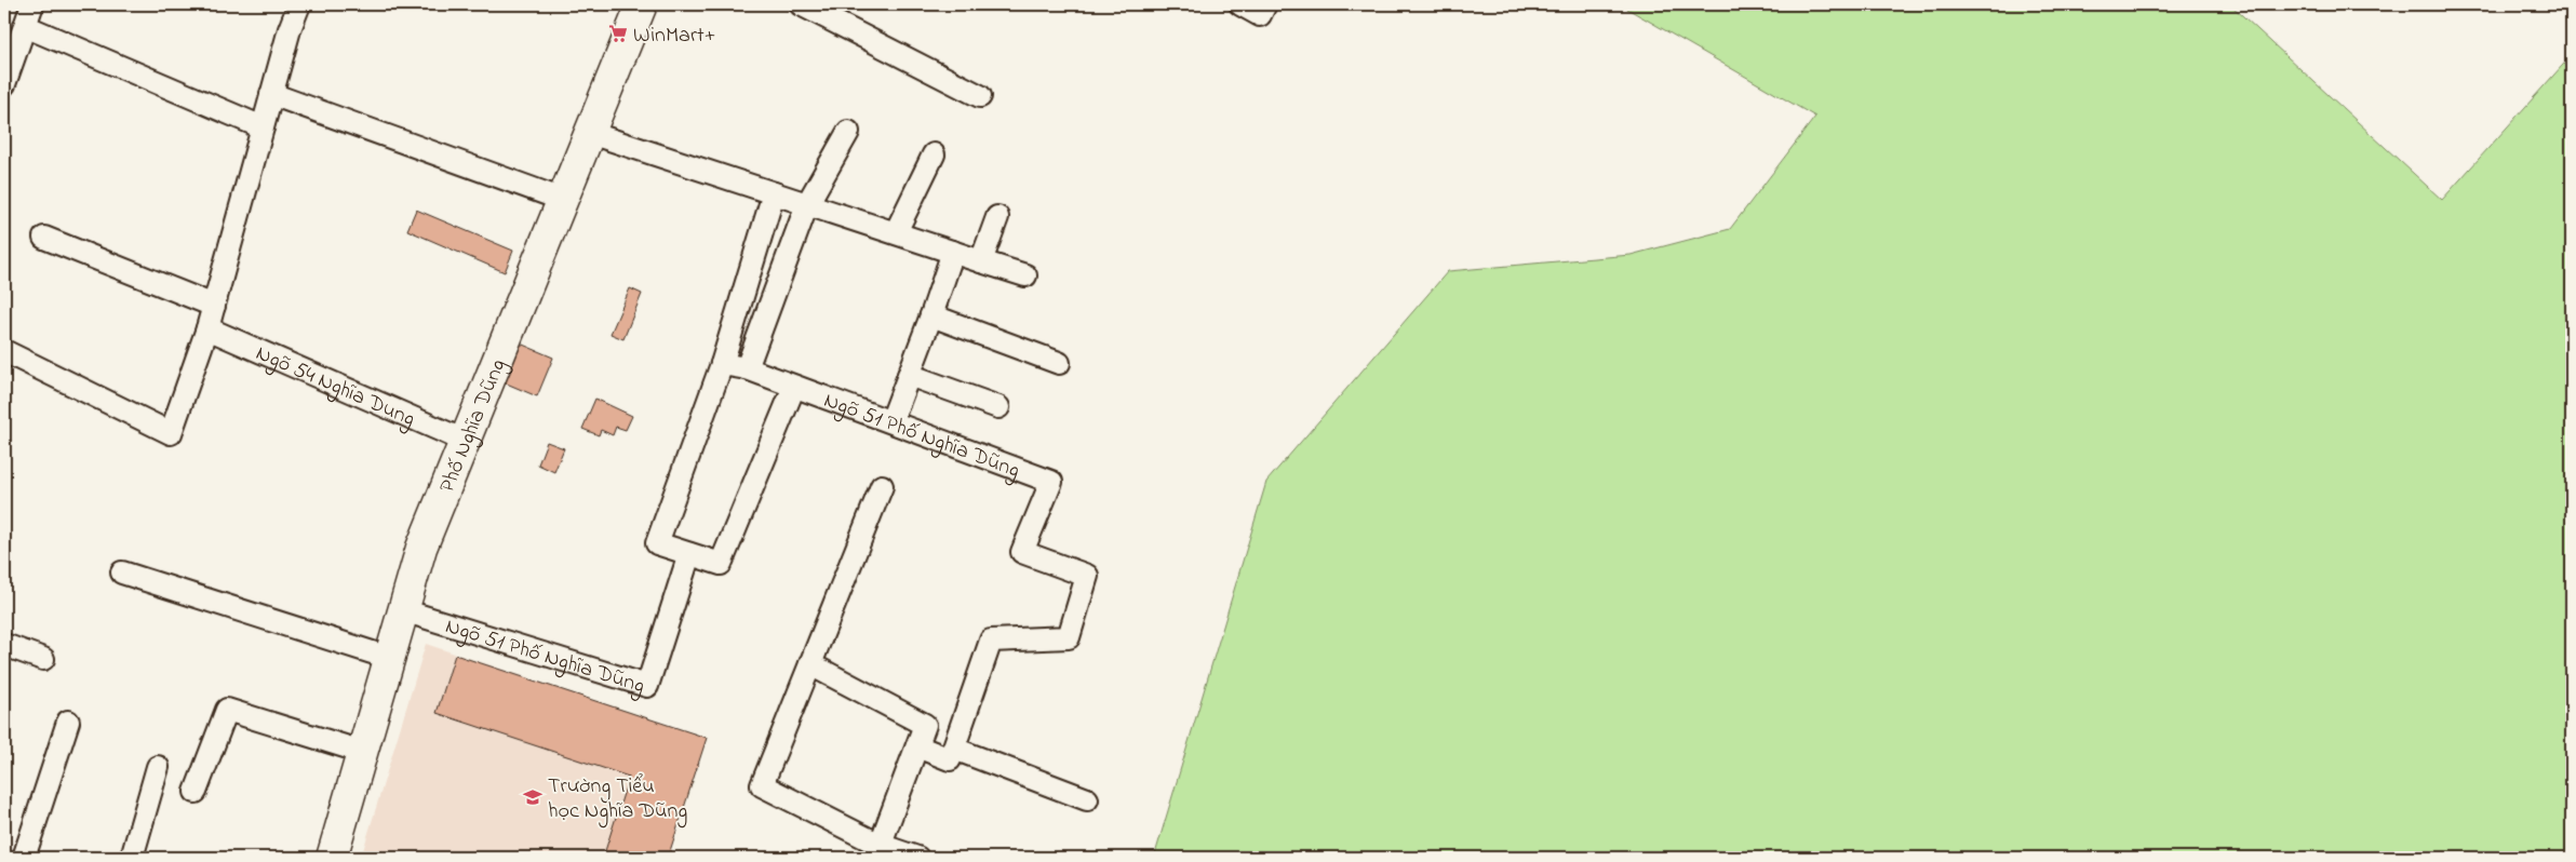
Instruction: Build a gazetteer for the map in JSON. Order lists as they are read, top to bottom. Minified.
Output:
{"streets":{"street":["Phố Nghĩa Dũng"],"lane":["Ngõ 54 Nghĩa Dung","Ngõ 51 Phố Nghĩa Dũng"]},"crossings":[["Ngõ 54 Nghĩa Dung","Phố Nghĩa Dũng"],["Phố Nghĩa Dũng","Ngõ 51 Phố Nghĩa Dũng"]],"places":{"supermarket":["WinMart+"],"school or university":["Trường Tiểu học Nghĩa Dũng"]}}
